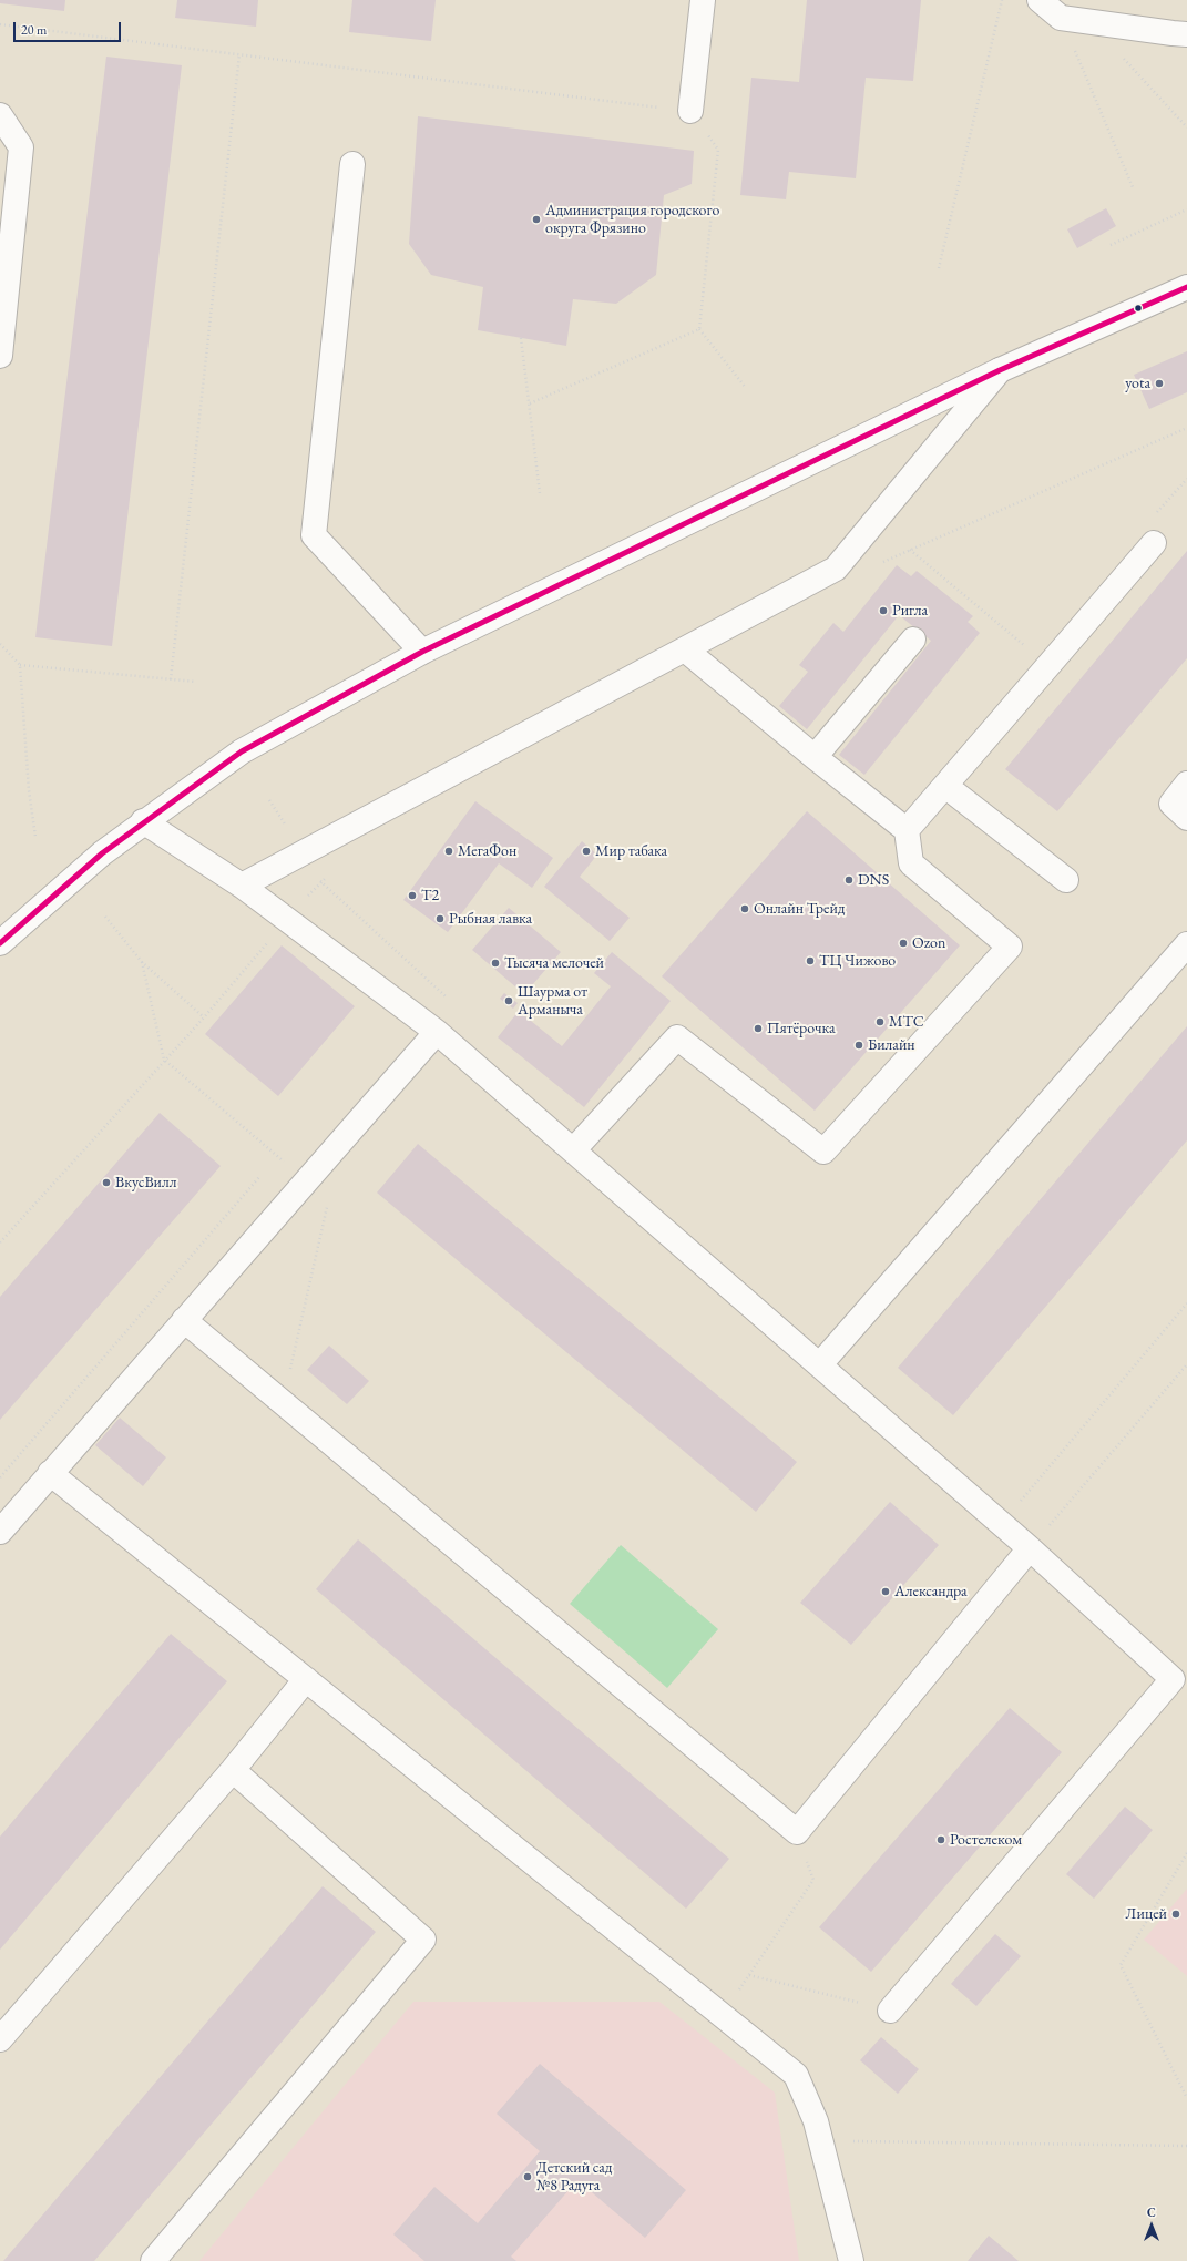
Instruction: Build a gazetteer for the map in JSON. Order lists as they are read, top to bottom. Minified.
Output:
{"places":["Администрация городского округа Фрязино","yota","Ригла","МегаФон","Мир табака","DNS","T2","Онлайн Трейд","Рыбная лавка","Ozon","ТЦ Чижово","Тысяча мелочей","Шаурма от Арманыча","МТС","Пятёрочка","Билайн","ВкусВилл","Александра","Ростелеком","Лицей","Детский сад №8 Радуга"],"scale_bar":"20 m","north":"top"}
